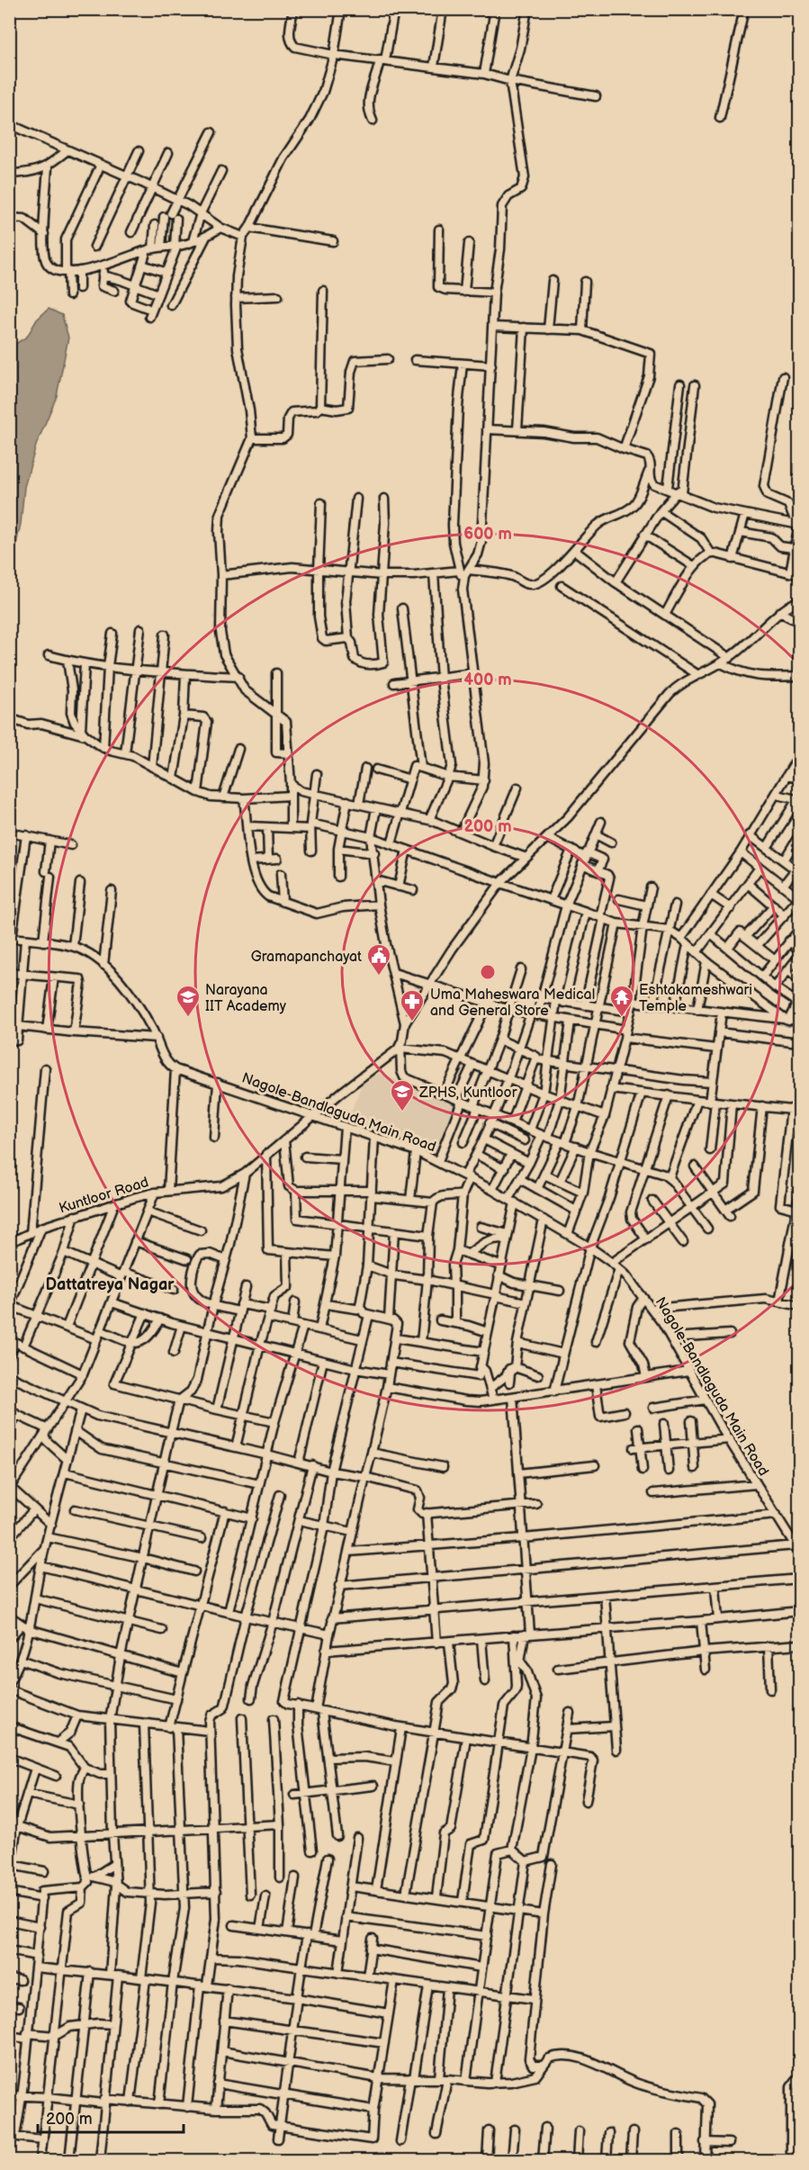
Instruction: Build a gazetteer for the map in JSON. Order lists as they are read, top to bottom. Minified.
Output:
{"streets":{"street":["Nagole-Bandlaguda Main Road","Kuntloor Road"]},"crossings":[["Nagole-Bandlaguda Main Road","Kuntloor Road"]],"districts":["Dattatreya Nagar"],"places":{"public building":["Gramapanchayat"],"school or university":["Narayana IIT Academy","ZPHS, Kuntloor"],"temple":["Eshtakameshwari Temple"],"pharmacy":["Uma Maheswara Medical and General Store"]},"scale_bar":"200 m","rings":["600 m","400 m","200 m"]}
